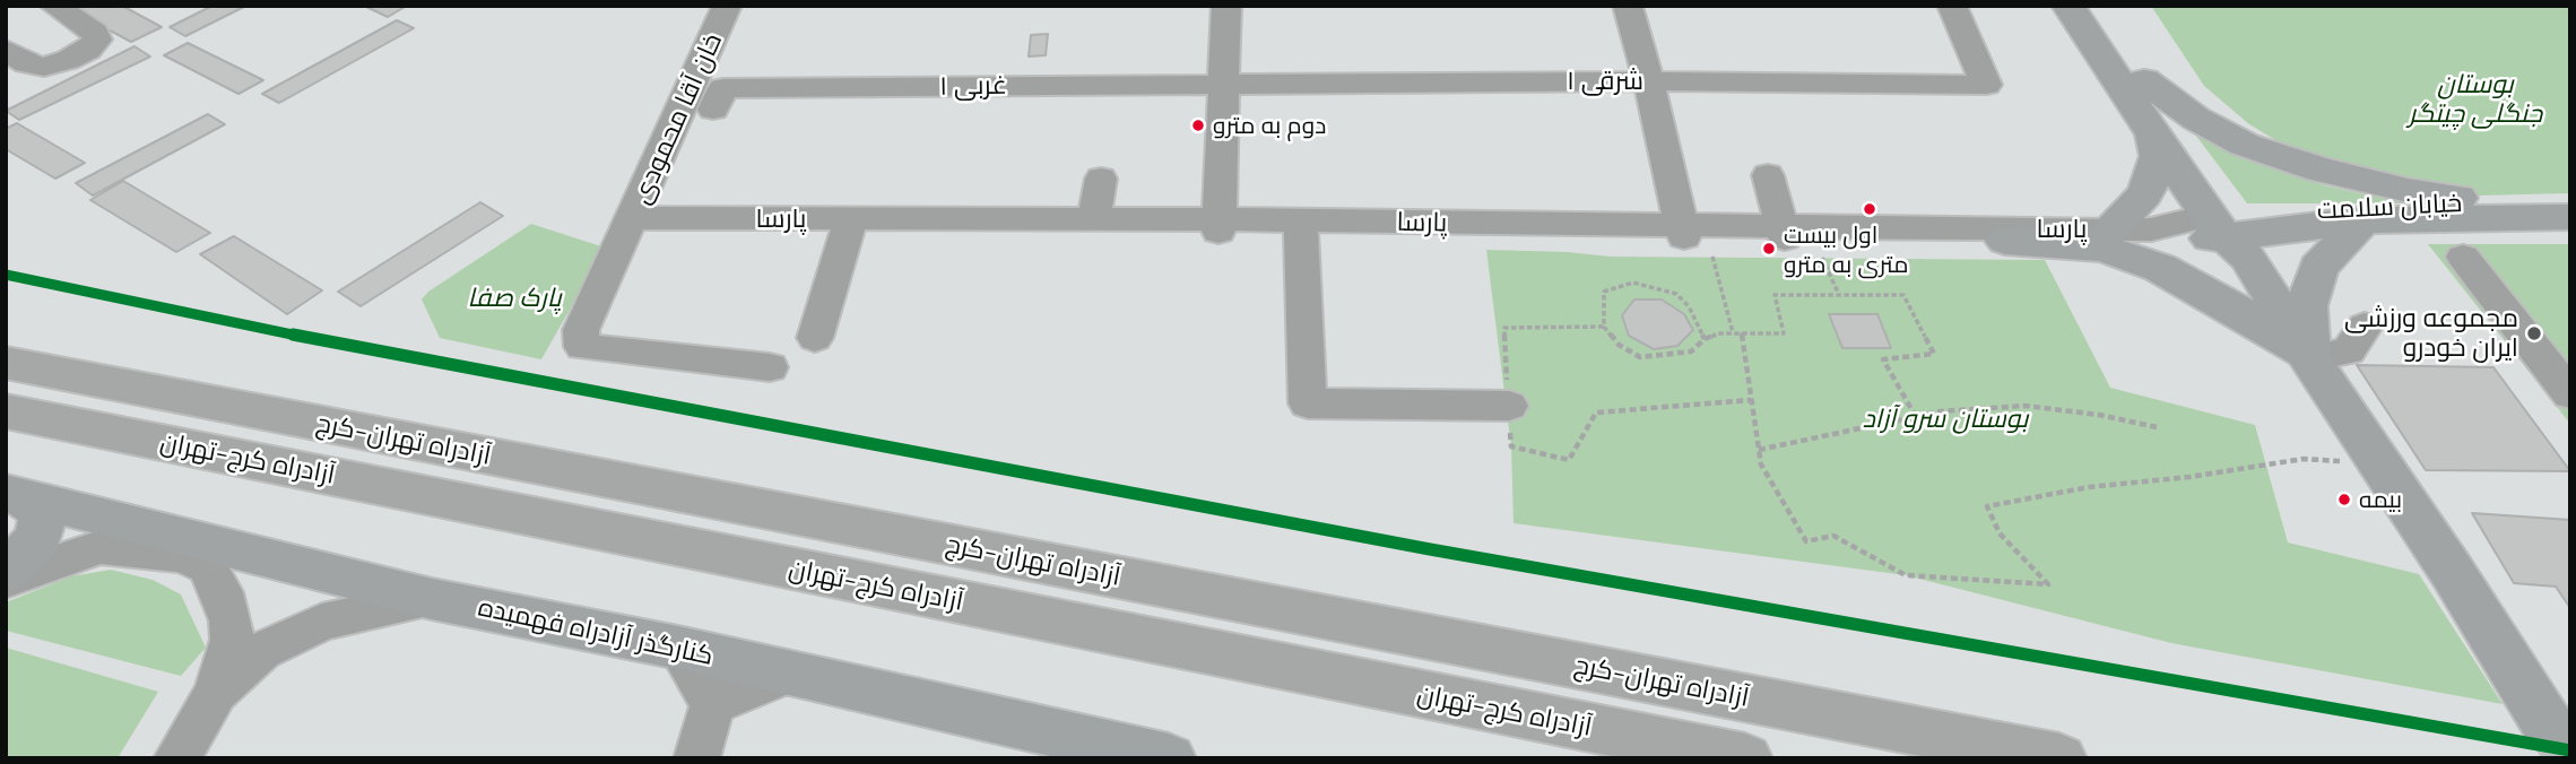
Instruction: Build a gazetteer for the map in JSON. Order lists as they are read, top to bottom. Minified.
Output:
{"streets":{"highway":["آزادراه تهران-کرج","آزادراه کرج-تهران"],"main road":["خیابان سلامت","کنارگذر آزادراه فهمیده"],"street":["۱ شرقی","۱ غربی","خان آقا محمودی","پارسا"]},"crossings":[["۱ شرقی","۱ غربی"],["خان آقا محمودی","پارسا"],["خیابان سلامت","پارسا"]],"parks":["بوستان جنگلی چیتگر","پارک صفا","بوستان سرو آزاد"],"places":["دوم به مترو","اول بیست متری به مترو","مجموعه ورزشی ایران خودرو","بیمه"]}
